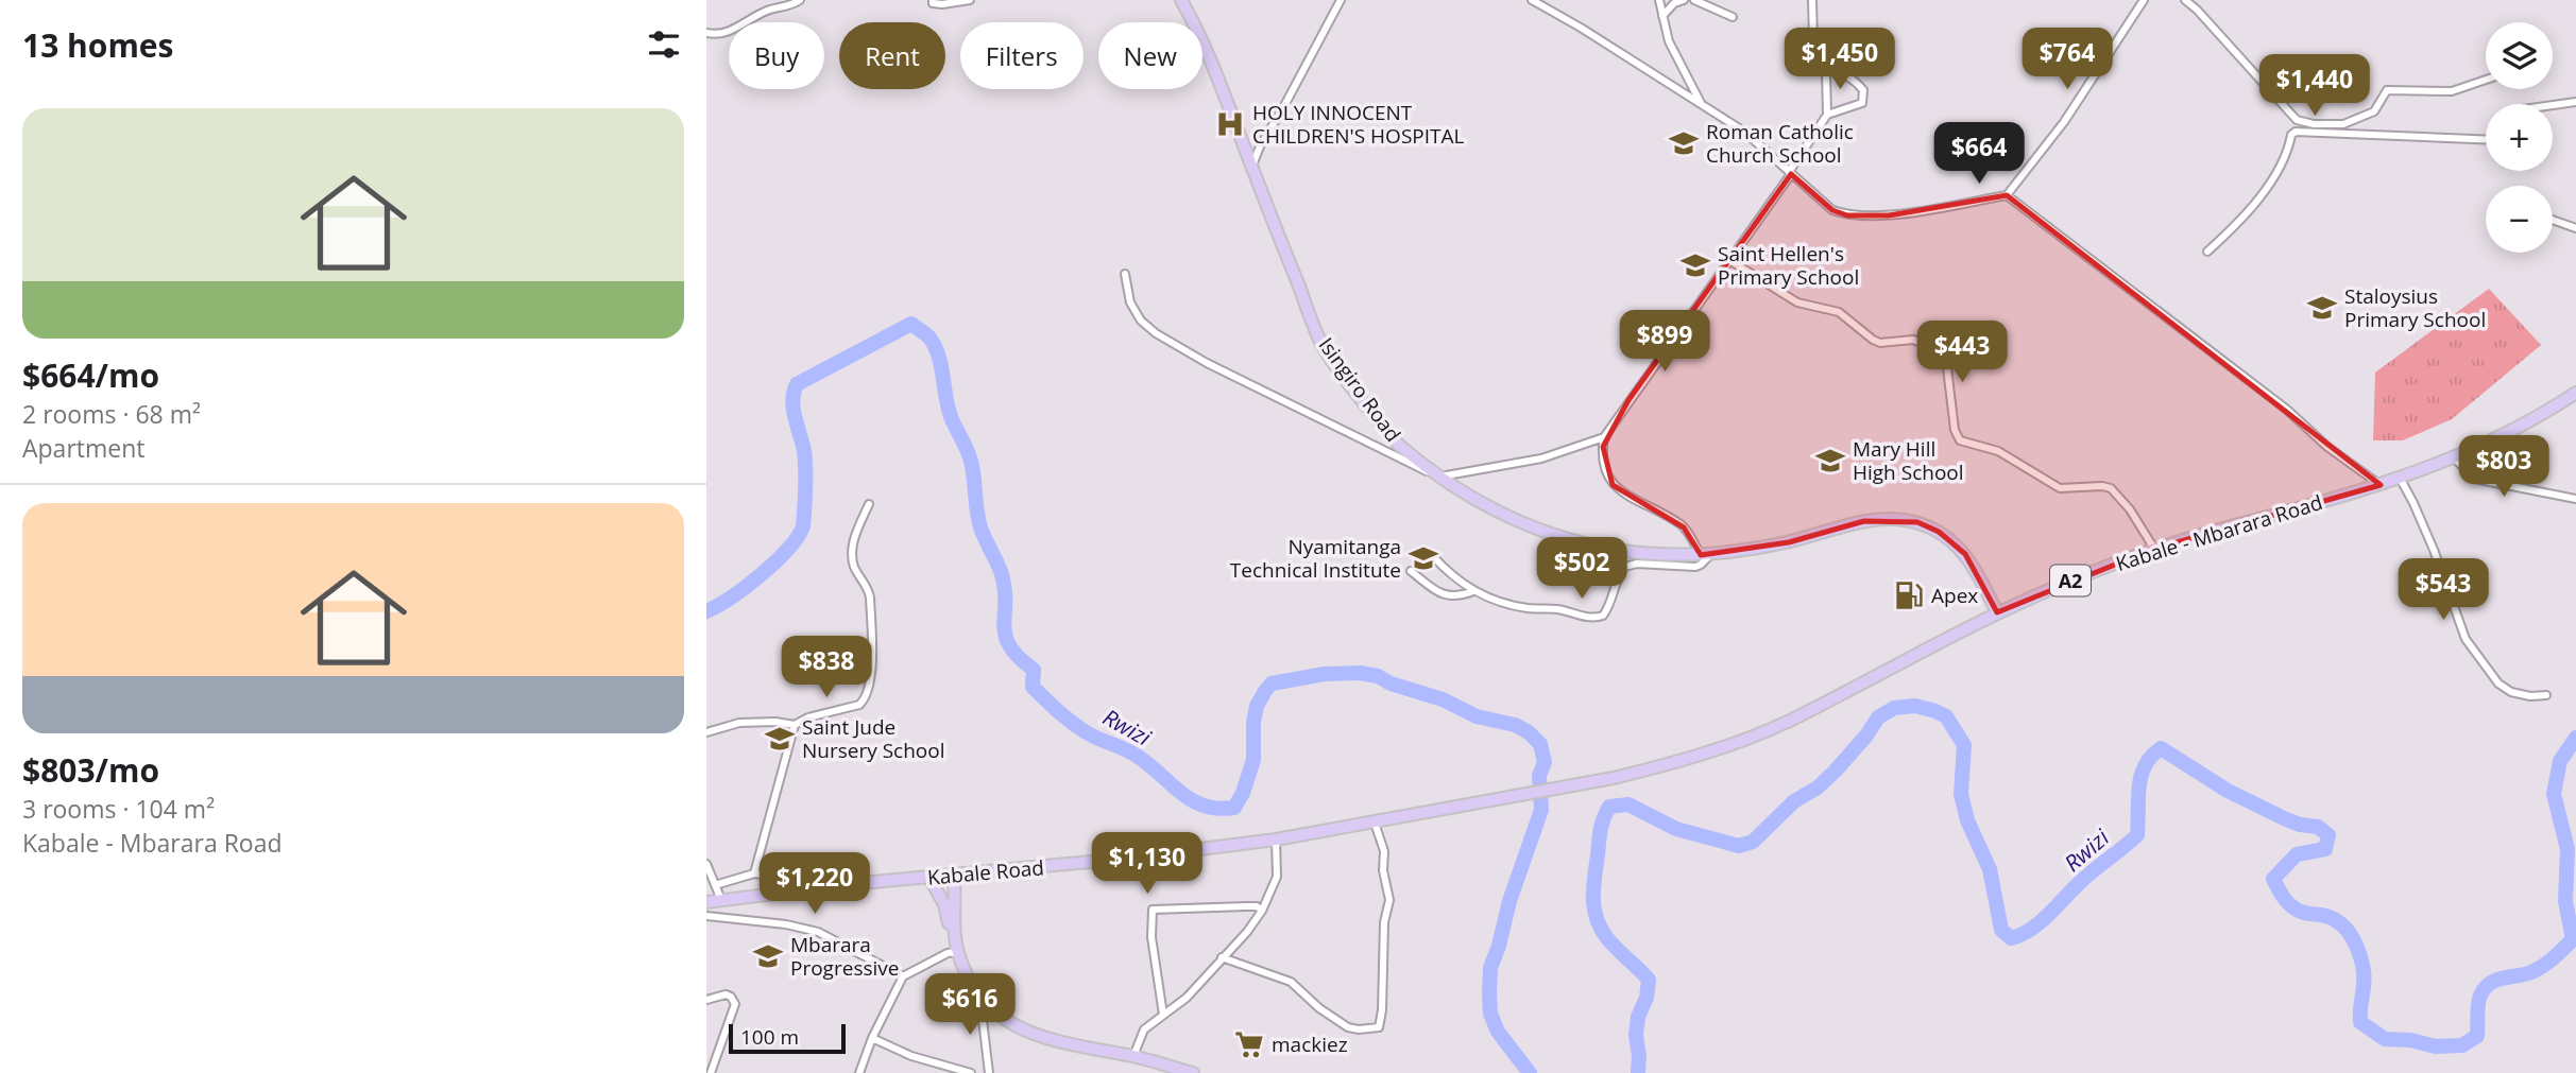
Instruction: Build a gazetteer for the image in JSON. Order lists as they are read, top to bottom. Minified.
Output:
{"streets":{"main road":["Isingiro Road","Kabale - Mbarara Road","A2","Kabale Road"]},"crossings":[["Isingiro Road","Kabale - Mbarara Road"],["Kabale - Mbarara Road","Kabale Road"]],"water":["Rwizi"],"places":{"hospital":["HOLY INNOCENT CHILDREN'S HOSPITAL"],"school or university":["Roman Catholic Church School","Saint Hellen's Primary School","Staloysius Primary School","Mary Hill High School","Nyamitanga Technical Institute","Saint Jude Nursery School","Mbarara Progressive"],"fuel station":["Apex"],"supermarket":["mackiez"]},"scale_bar":"100 m","page":{"heading":"13 homes","map_buttons":["+","−"],"chip":["Buy","Rent","Filters","New"],"price":["$1,450","$764","$1,440","$664","$899","$443","$803","$502","$543","$838","$1,130","$1,220","$616"],"list":[{"name":"$664/mo","note":"2 rooms · 68 m² · Apartment"},{"name":"$803/mo","note":"3 rooms · 104 m² · Kabale - Mbarara Road"}],"scale":"100 m"}}
